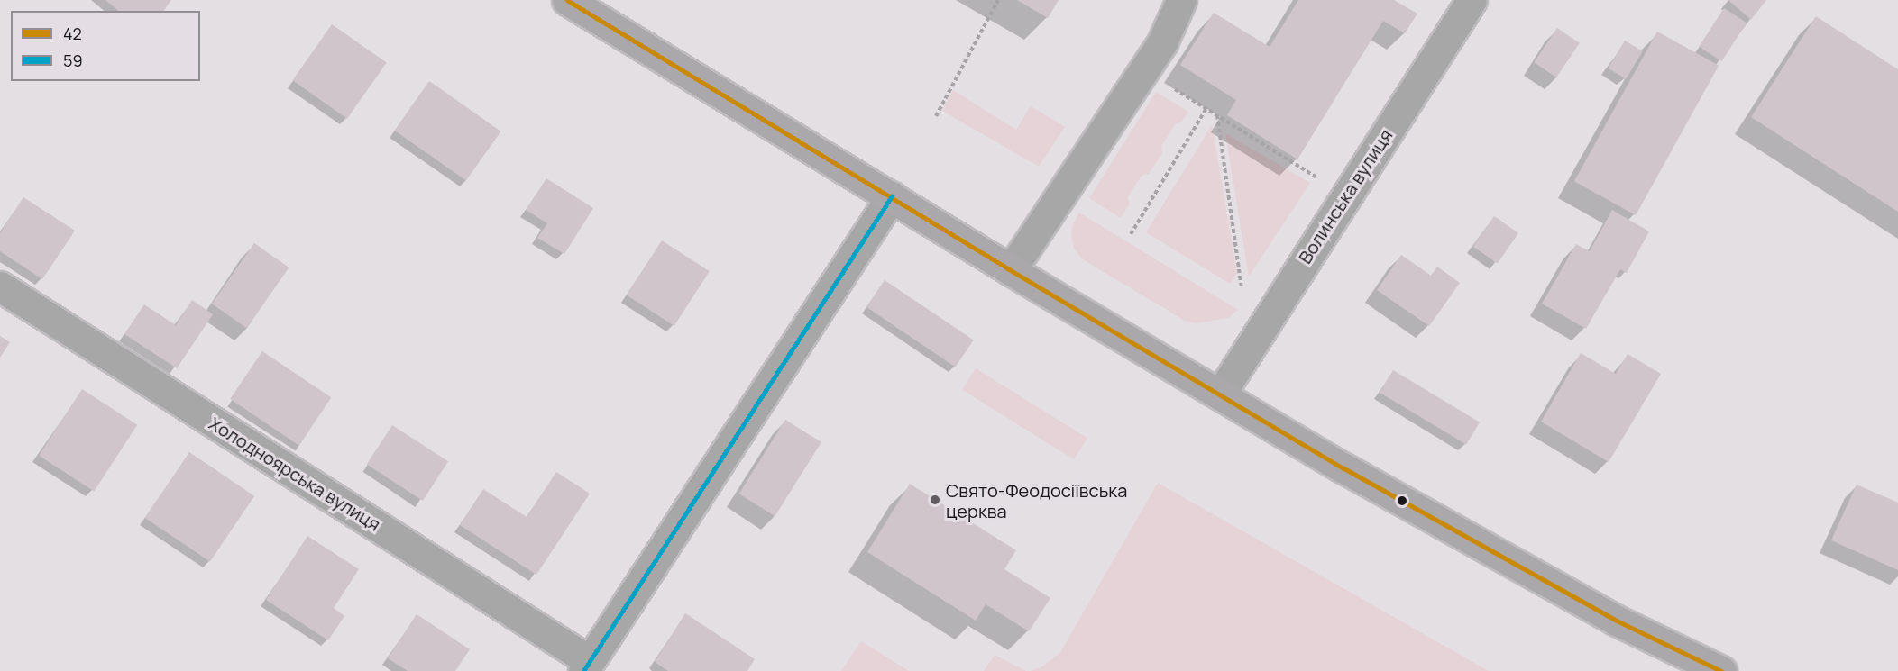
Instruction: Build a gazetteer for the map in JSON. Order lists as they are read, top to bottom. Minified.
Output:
{"streets":{"street":["Волинська вулиця","Холодноярська вулиця"]},"places":["Свято-Феодосіївська церква"],"lines":["transit line 42","transit line 59"],"legend":["42","59"]}
